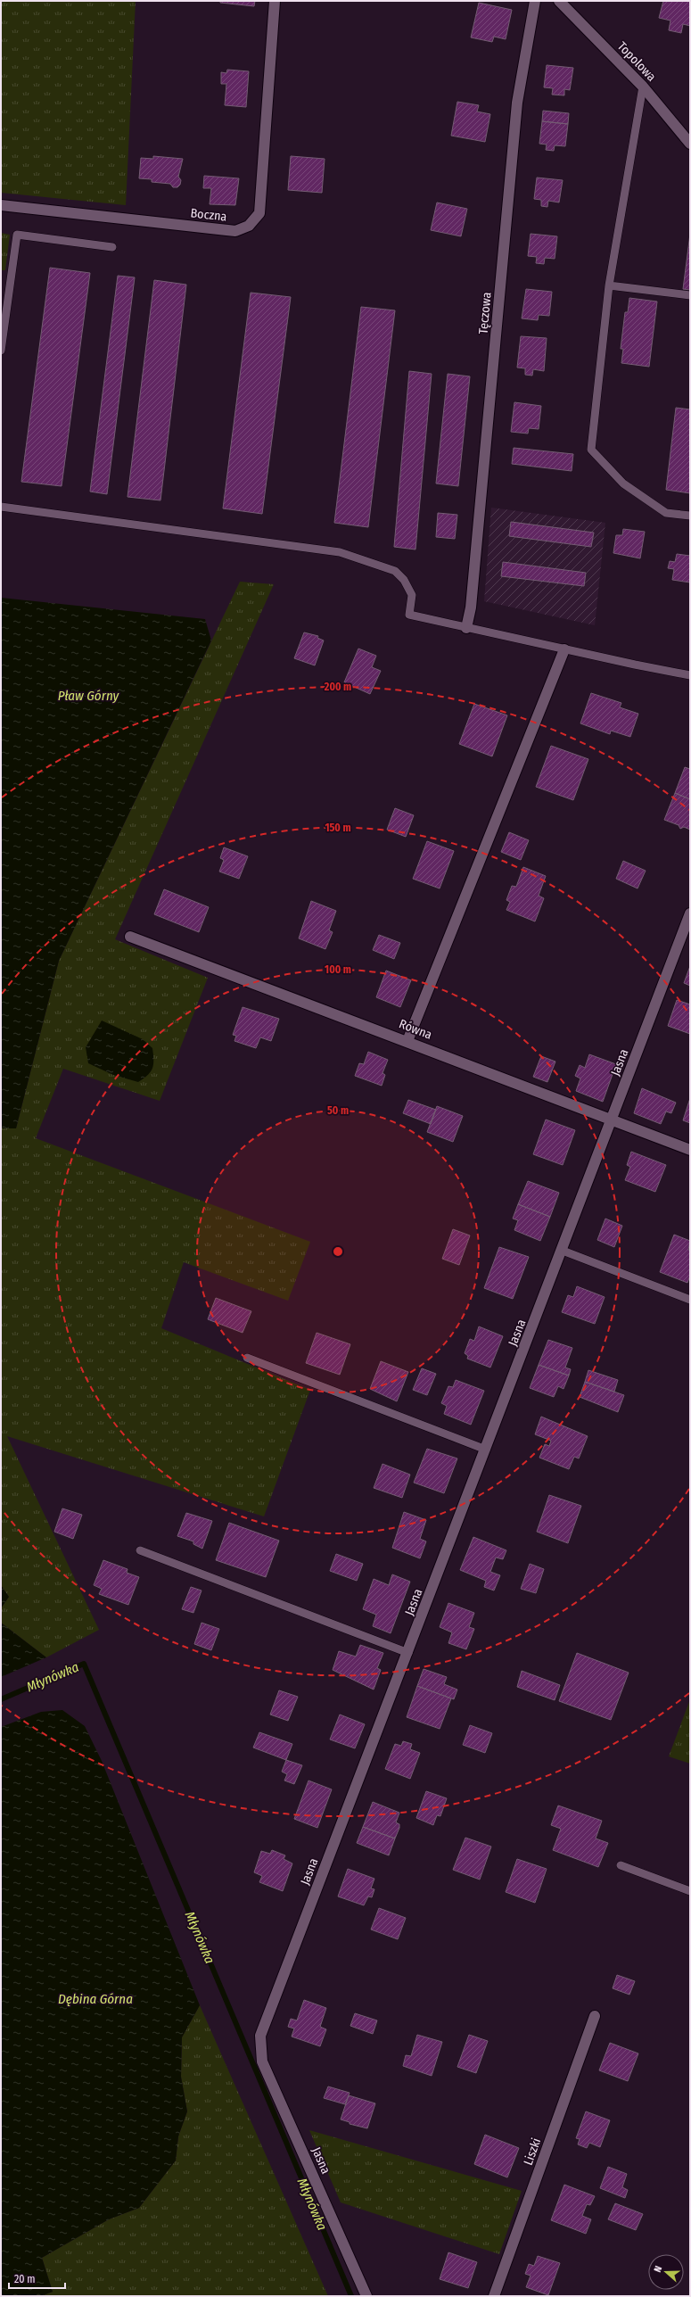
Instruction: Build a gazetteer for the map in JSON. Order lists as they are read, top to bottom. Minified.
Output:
{"streets":{"street":["Topolowa","Boczna","Tęczowa","Równa","Jasna","Liszki"]},"crossings":[["Równa","Jasna"]],"water":["Pław Górny","Młynówka","Dębina Górna"],"scale_bar":"20 m","north":"left","rings":["200 m","150 m","100 m","50 m"]}
